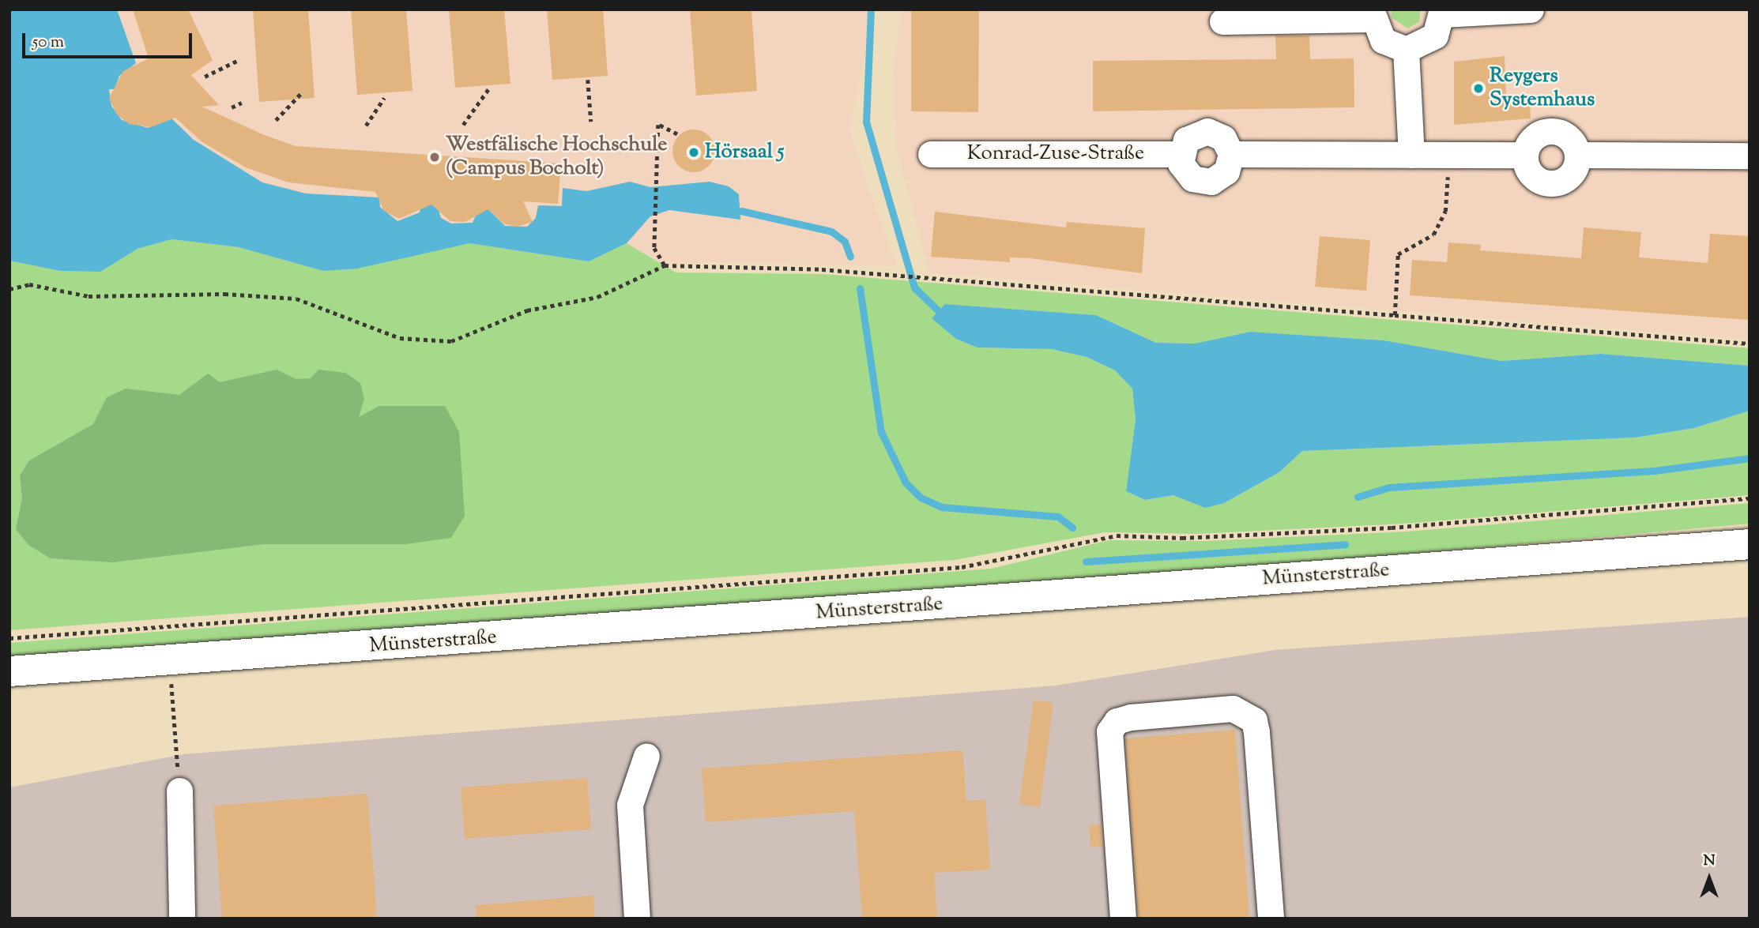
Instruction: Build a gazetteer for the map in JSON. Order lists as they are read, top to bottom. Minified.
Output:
{"streets":{"main road":["Münsterstraße"],"street":["Konrad-Zuse-Straße"]},"places":["Reygers Systemhaus","Hörsaal 5","Westfälische Hochschule (Campus Bocholt)"],"scale_bar":"50 m","north":"top"}
